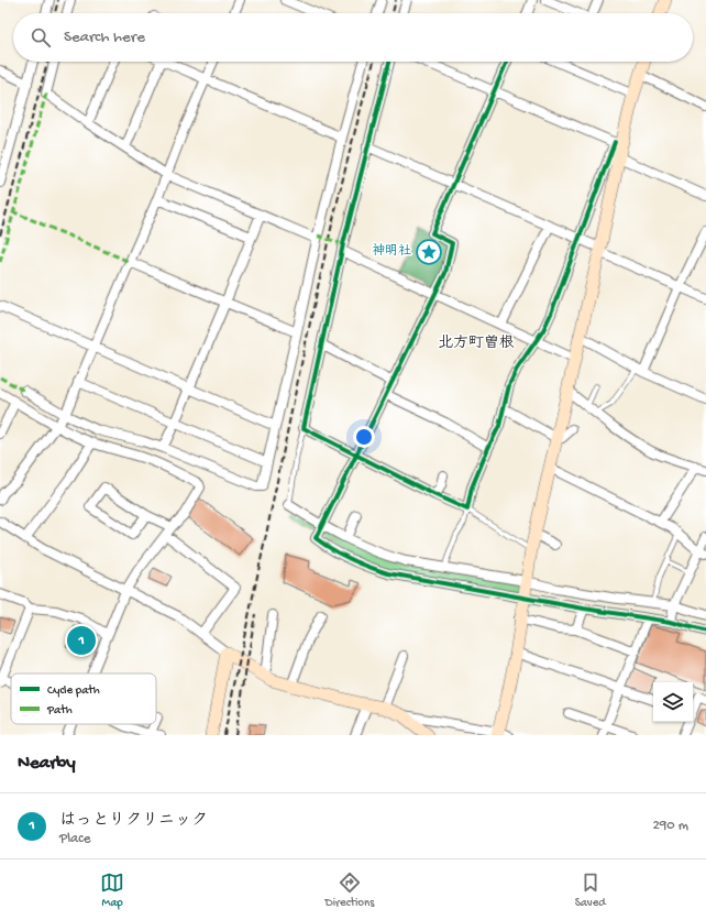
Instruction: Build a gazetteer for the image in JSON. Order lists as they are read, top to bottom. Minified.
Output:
{"districts":["北方町曽根"],"places":{"place":["神明社"]},"legend":["Cycle path","Path"],"page":{"search":"Search here","pins":"1","heading":"Nearby","list":[{"mark":"1","name":"はっとりクリニック","note":"Place","value":"290 m"}],"nav":["Map","Directions","Saved"]}}
